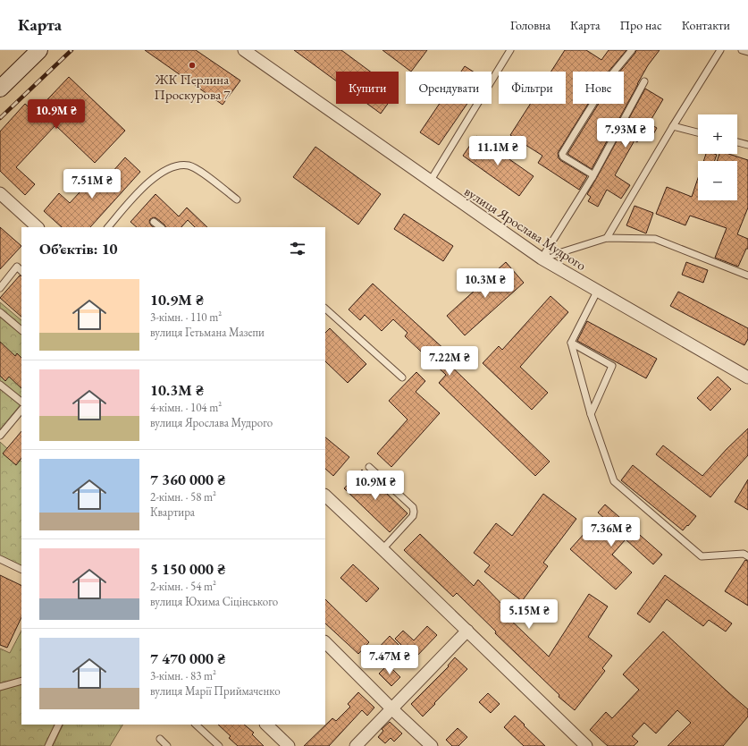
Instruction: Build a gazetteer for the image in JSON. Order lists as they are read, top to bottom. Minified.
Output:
{"streets":{"street":["вулиця Ярослава Мудрого"]},"places":["ЖК Перлина Проскурова 7"],"page":{"header":"Карта","nav":["Головна","Карта","Про нас","Контакти"],"chip":["Купити","Орендувати","Фільтри","Нове"],"price":["10.9M ₴","7.93M ₴","11.1M ₴","7.51M ₴","10.3M ₴","7.22M ₴","10.9M ₴","7.36M ₴","5.15M ₴","7.47M ₴"],"map_buttons":["+","−"],"heading":"Об’єктів: 10","list":[{"name":"10.9M ₴","note":"3-кімн. · 110 m² · вулиця Гетьмана Мазепи"},{"name":"10.3M ₴","note":"4-кімн. · 104 m² · вулиця Ярослава Мудрого"},{"name":"7 360 000 ₴","note":"2-кімн. · 58 m² · Квартира"},{"name":"5 150 000 ₴","note":"2-кімн. · 54 m² · вулиця Юхима Сіцінського"},{"name":"7 470 000 ₴","note":"3-кімн. · 83 m² · вулиця Марії Приймаченко"}]}}
